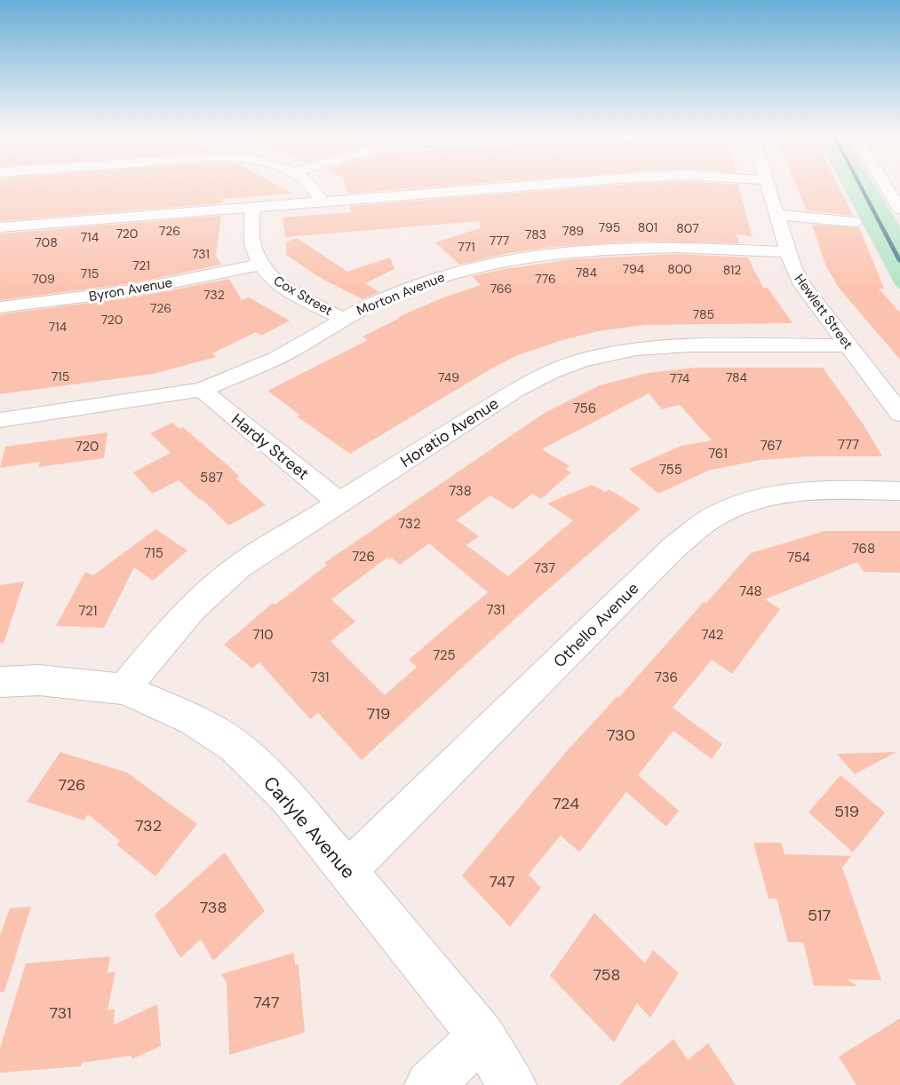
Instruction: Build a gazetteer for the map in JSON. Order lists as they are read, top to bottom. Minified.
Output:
{"streets":{"street":["Byron Avenue","Morton Avenue","Cox Street","Hewlett Street","Horatio Avenue","Hardy Street","Othello Avenue","Carlyle Avenue"]},"crossings":[["Byron Avenue","Cox Street"],["Morton Avenue","Cox Street"],["Morton Avenue","Hewlett Street"],["Morton Avenue","Hardy Street"],["Hewlett Street","Horatio Avenue"],["Horatio Avenue","Hardy Street"],["Horatio Avenue","Carlyle Avenue"],["Othello Avenue","Carlyle Avenue"]],"house_numbers":["795","801","807","726","789","720","783","714","777","708","771","731","721","794","800","812","784","715","709","776","766","732","726","785","720","714","715","749","784","774","756","777","767","720","761","755","587","738","732","768","715","726","754","737","748","731","721","710","742","725","731","736","719","730","726","724","519","732","747","738","517","758","747","731"]}
